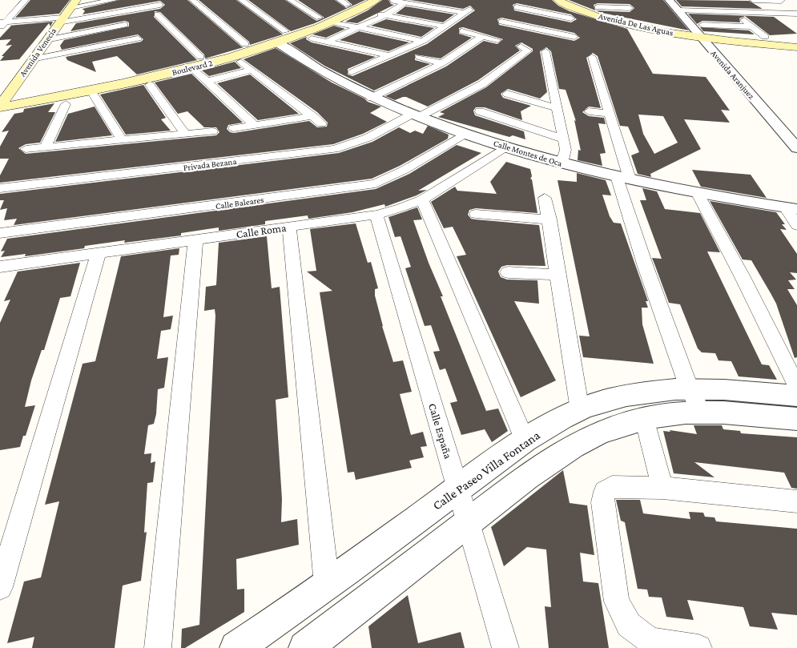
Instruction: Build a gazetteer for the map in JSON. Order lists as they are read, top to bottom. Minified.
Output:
{"streets":{"main road":["Avenida De Las Aguas","Avenida Venecia","Boulevard 2"],"street":["Avenida Aranjuez","Calle Montes de Oca","Privada Bezana","Calle Baleares","Calle Roma","Calle España","Calle Paseo Villa Fontana"]},"crossings":[["Avenida De Las Aguas","Avenida Aranjuez"],["Avenida Venecia","Boulevard 2"],["Boulevard 2","Calle Montes de Oca"],["Calle Montes de Oca","Privada Bezana"],["Calle Montes de Oca","Calle Baleares"],["Calle Montes de Oca","Calle Roma"],["Calle Roma","Calle España"],["Calle España","Calle Paseo Villa Fontana"]]}
